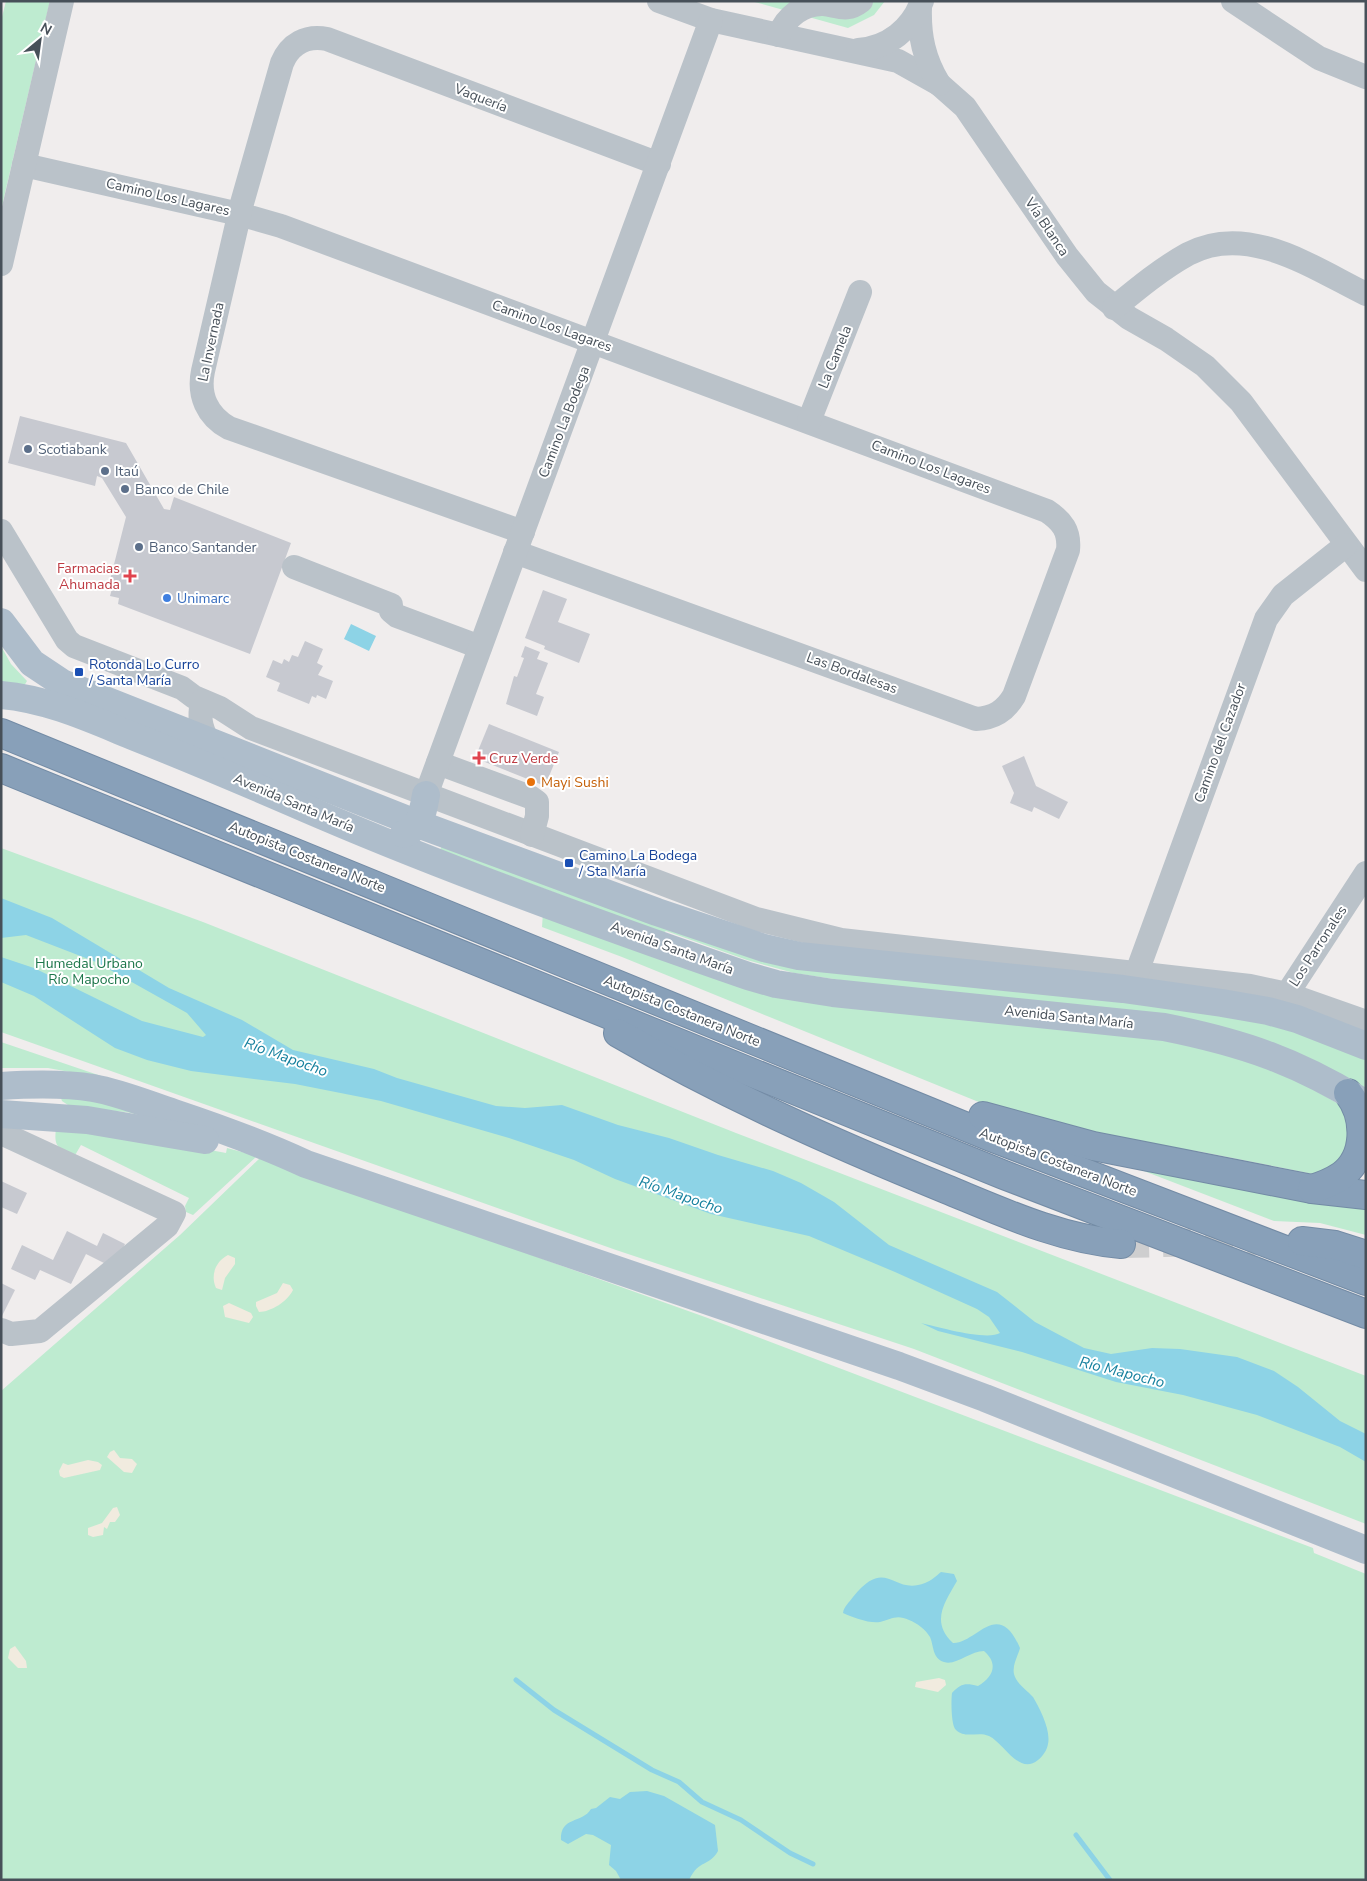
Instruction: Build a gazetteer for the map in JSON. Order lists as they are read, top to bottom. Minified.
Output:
{"streets":{"highway":["Autopista Costanera Norte"],"main road":["Avenida Santa María"],"street":["Vaquería","Camino Los Lagares","Vía Blanca","La Invernada","La Camela","Camino La Bodega","Las Bordalesas","Camino del Cazador","Los Parronales"]},"crossings":[["Vaquería","La Invernada"],["Vaquería","Camino La Bodega"],["Camino Los Lagares","La Invernada"],["Camino Los Lagares","La Camela"],["Camino Los Lagares","Camino La Bodega"],["Camino Los Lagares","Las Bordalesas"],["Vía Blanca","Camino La Bodega"],["Vía Blanca","Camino del Cazador"],["La Invernada","Camino La Bodega"],["La Invernada","Las Bordalesas"],["Camino La Bodega","Las Bordalesas"]],"water":["Río Mapocho"],"parks":["Humedal Urbano Río Mapocho"],"places":{"other":["Scotiabank","Itaú","Banco de Chile","Banco Santander","Unimarc","Mayi Sushi"],"health":["Farmacias Ahumada","Cruz Verde"],"transit":["Rotonda Lo Curro / Santa María","Camino La Bodega / Sta María"]},"north":"top right"}
